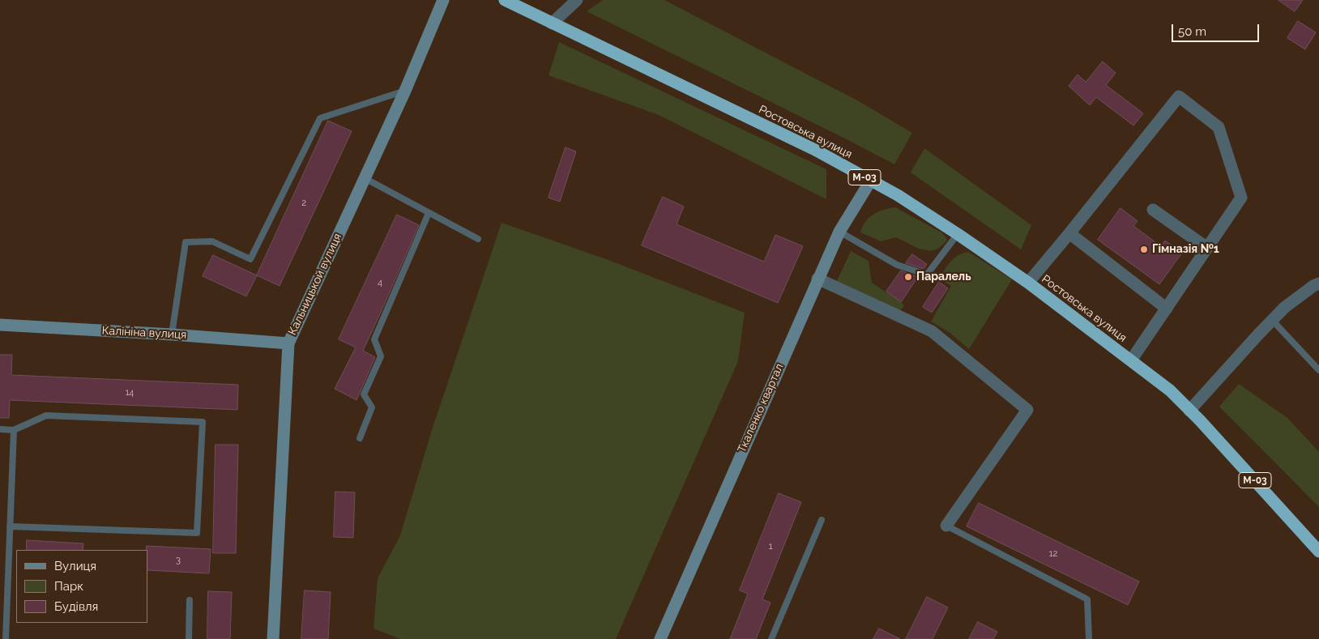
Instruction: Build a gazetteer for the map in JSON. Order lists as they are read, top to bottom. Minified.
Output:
{"streets":{"highway":["Ростовська вулиця","М-03"],"street":["Кальницькой вулиця","Калініна вулиця","Ткаленко квартал"]},"crossings":[["Ростовська вулиця","М-03"],["Ростовська вулиця","Ткаленко квартал"],["Кальницькой вулиця","Калініна вулиця"]],"places":["Гімназія №1","Паралель"],"house_numbers":["2","4","14","1","12","3"],"legend":["Вулиця","Парк","Будівля"],"scale_bar":"50 m"}
